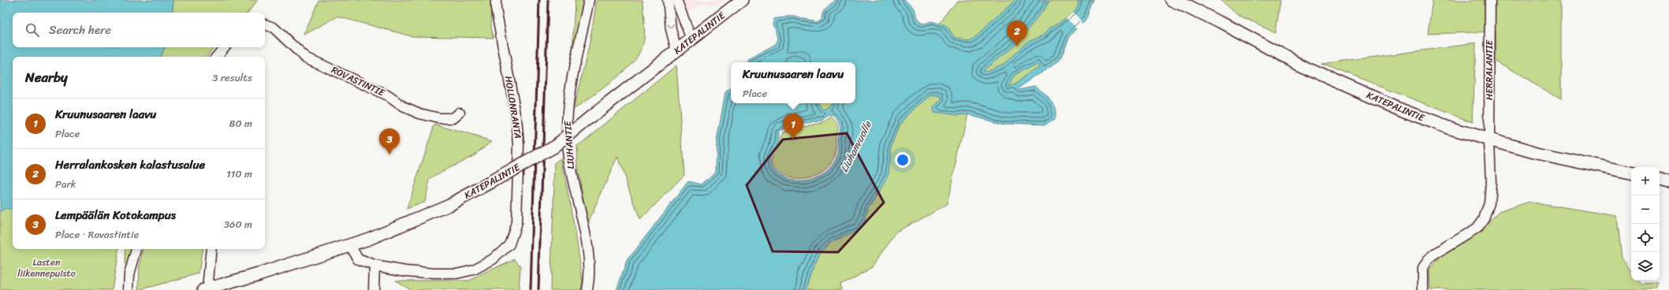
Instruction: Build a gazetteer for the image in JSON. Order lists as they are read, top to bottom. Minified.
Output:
{"streets":{"street":["KATEPALINTIE","HERRALANTIE","ROVASTINTIE","HOLLONRANTA","LIUHANTIE"]},"crossings":[["KATEPALINTIE","HERRALANTIE"],["KATEPALINTIE","HOLLONRANTA"]],"water":["Liuhanvuolle"],"parks":["Lasten liikennepuisto"],"page":{"search":"Search here","pins":["2","1","3"],"heading":["Nearby","3 results"],"popup":["Kruunusaaren laavu","Place"],"list":[{"mark":"1","name":"Kruunusaaren laavu","note":"Place","value":"80 m"},{"mark":"2","name":"Herralankosken kalastusalue","note":"Park","value":"110 m"},{"mark":"3","name":"Lempäälän Kotokampus","note":"Place · Rovastintie","value":"360 m"}],"map_buttons":["+","−"]}}
